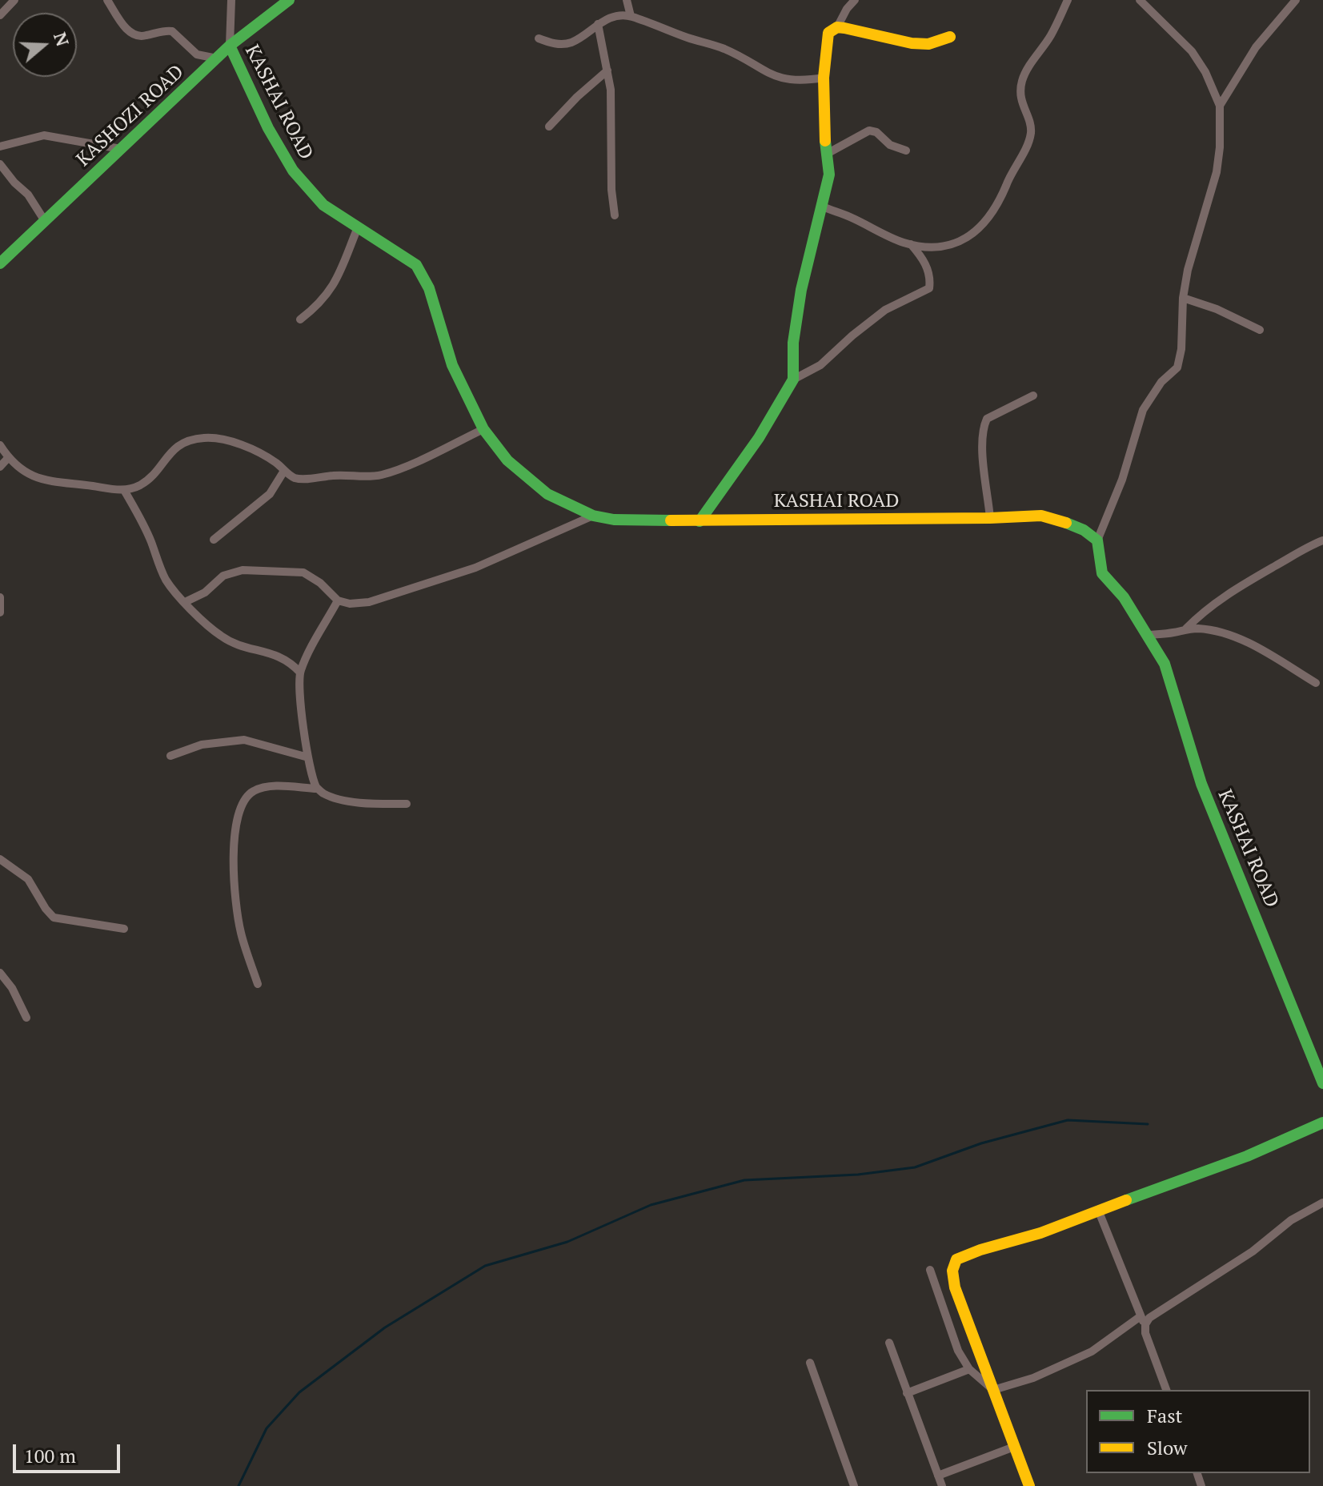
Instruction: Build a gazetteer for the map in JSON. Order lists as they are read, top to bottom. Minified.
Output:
{"streets":{"street":["KASHAI ROAD","KASHOZI ROAD"]},"crossings":[["KASHAI ROAD","KASHOZI ROAD"]],"legend":["Fast","Slow"],"scale_bar":"100 m","north":"right"}
